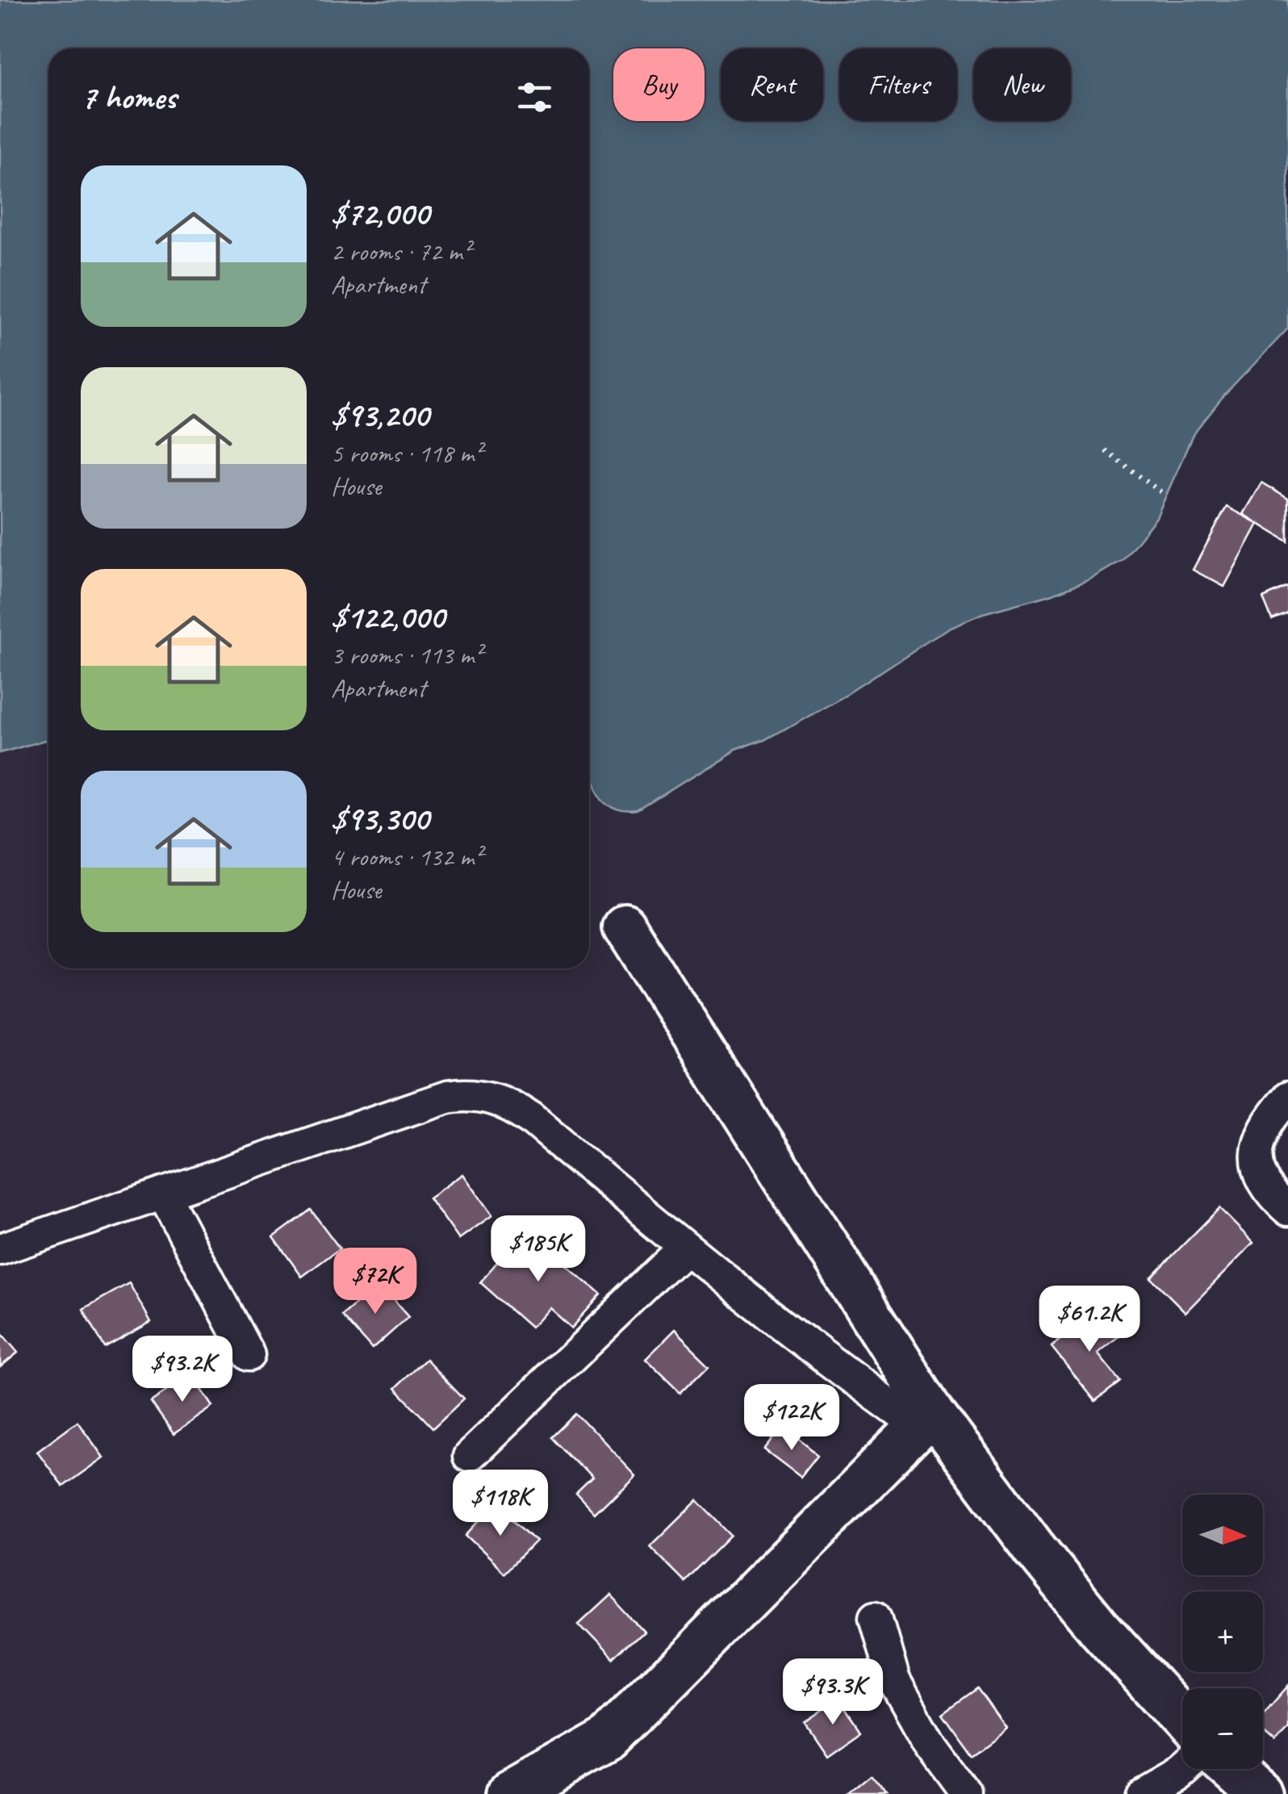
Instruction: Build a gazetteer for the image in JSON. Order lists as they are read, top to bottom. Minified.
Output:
{"north":"right","page":{"chip":["Buy","Rent","Filters","New"],"heading":"7 homes","list":[{"name":"$72,000","note":"2 rooms · 72 m² · Apartment"},{"name":"$93,200","note":"5 rooms · 118 m² · House"},{"name":"$122,000","note":"3 rooms · 113 m² · Apartment"},{"name":"$93,300","note":"4 rooms · 132 m² · House"}],"price":["$185K","$72K","$61.2K","$93.2K","$122K","$118K","$93.3K"],"map_buttons":["+","−"]}}
